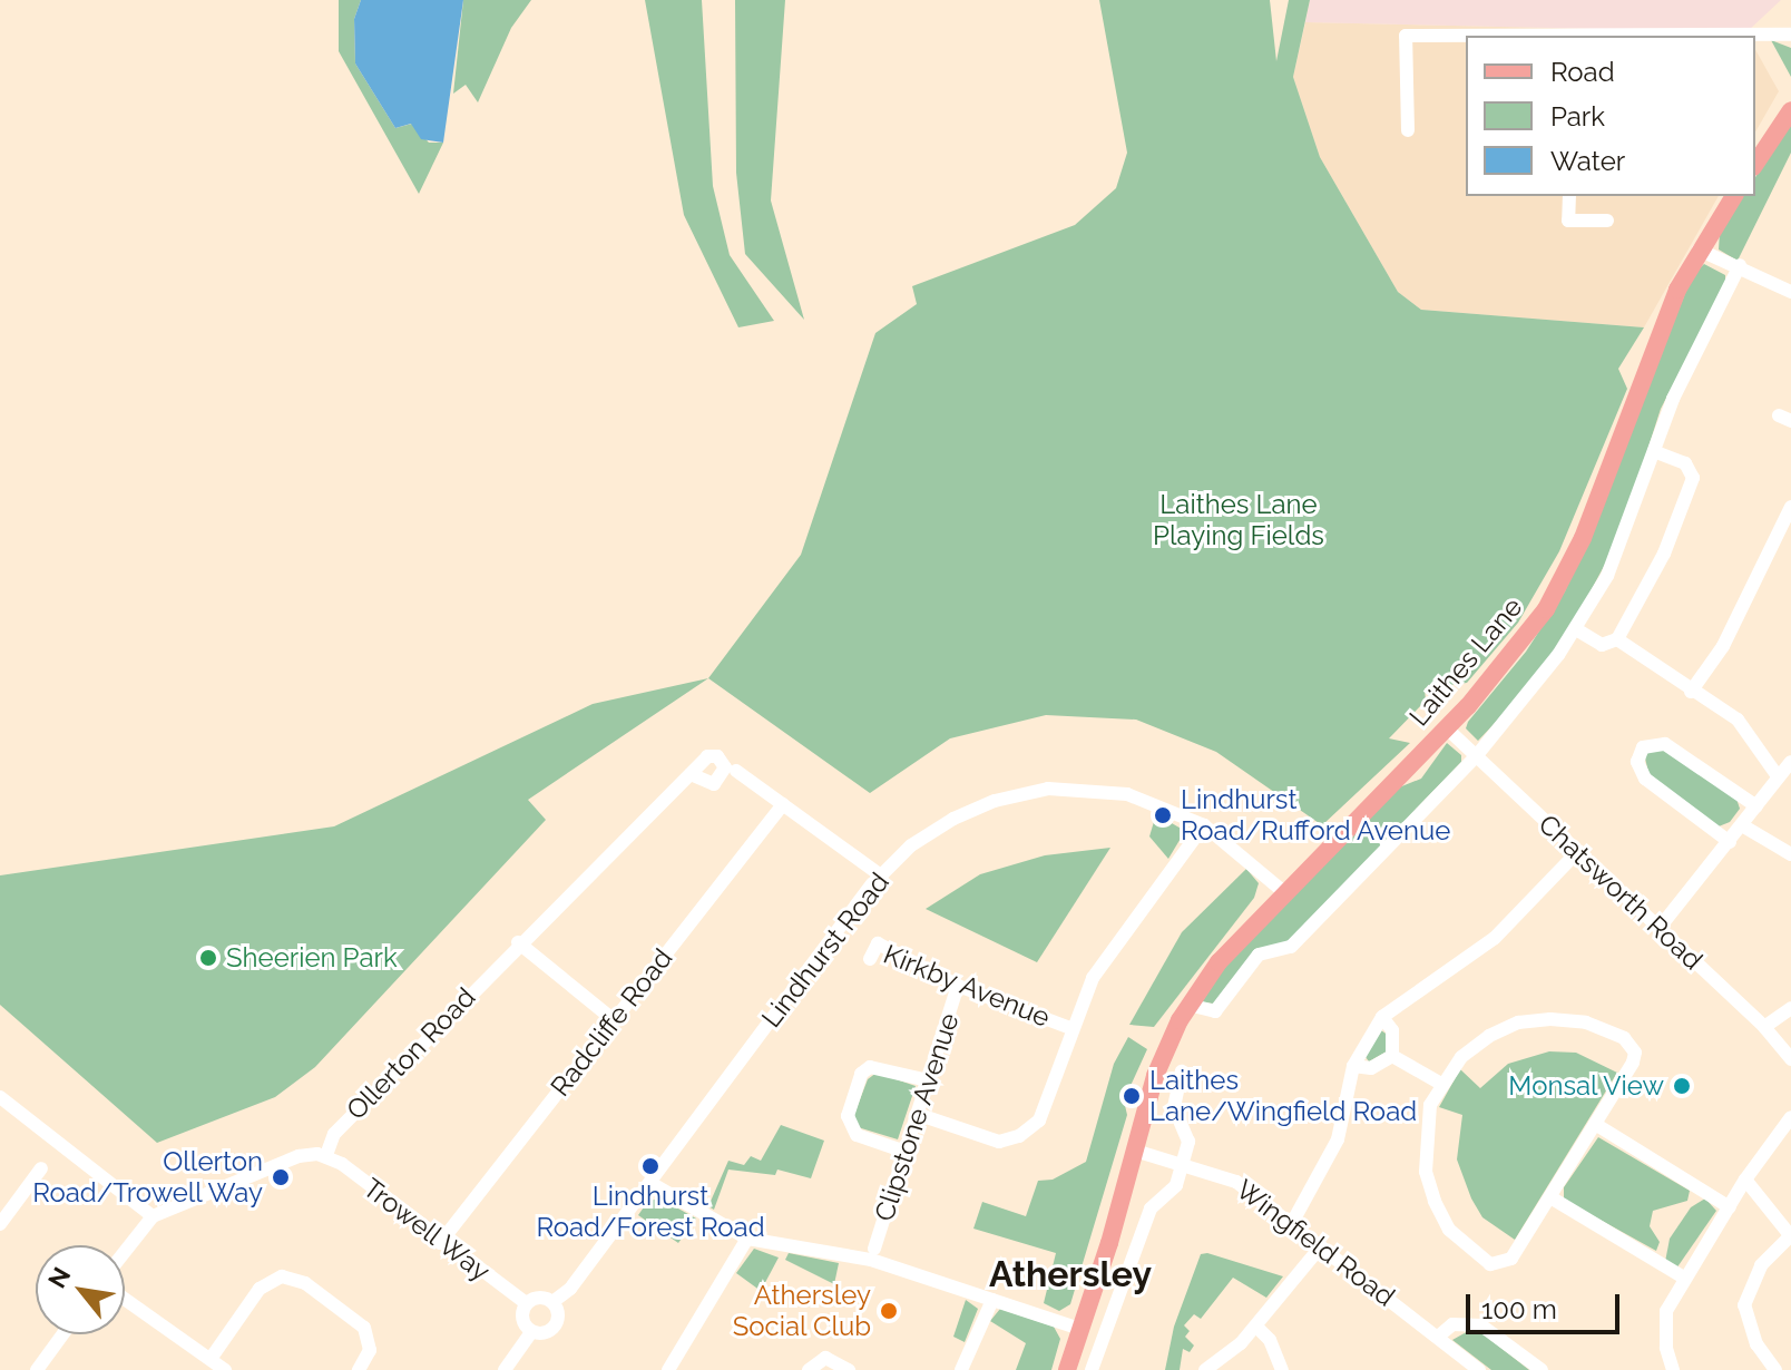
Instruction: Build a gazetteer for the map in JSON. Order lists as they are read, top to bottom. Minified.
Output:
{"streets":{"main road":["Laithes Lane"],"street":["Chatsworth Road","Lindhurst Road","Kirkby Avenue","Radcliffe Road","Ollerton Road","Clipstone Avenue","Trowell Way","Wingfield Road"]},"crossings":[["Laithes Lane","Chatsworth Road"],["Laithes Lane","Lindhurst Road"],["Laithes Lane","Wingfield Road"],["Lindhurst Road","Trowell Way"],["Kirkby Avenue","Clipstone Avenue"],["Radcliffe Road","Trowell Way"],["Ollerton Road","Trowell Way"]],"districts":["Athersley"],"parks":["Laithes Lane Playing Fields"],"places":["Lindhurst Road/Rufford Avenue","Sheerien Park","Monsal View","Laithes Lane/Wingfield Road","Lindhurst Road/Forest Road","Ollerton Road/Trowell Way","Athersley Social Club"],"legend":["Road","Park","Water"],"scale_bar":"100 m","north":"top left"}
